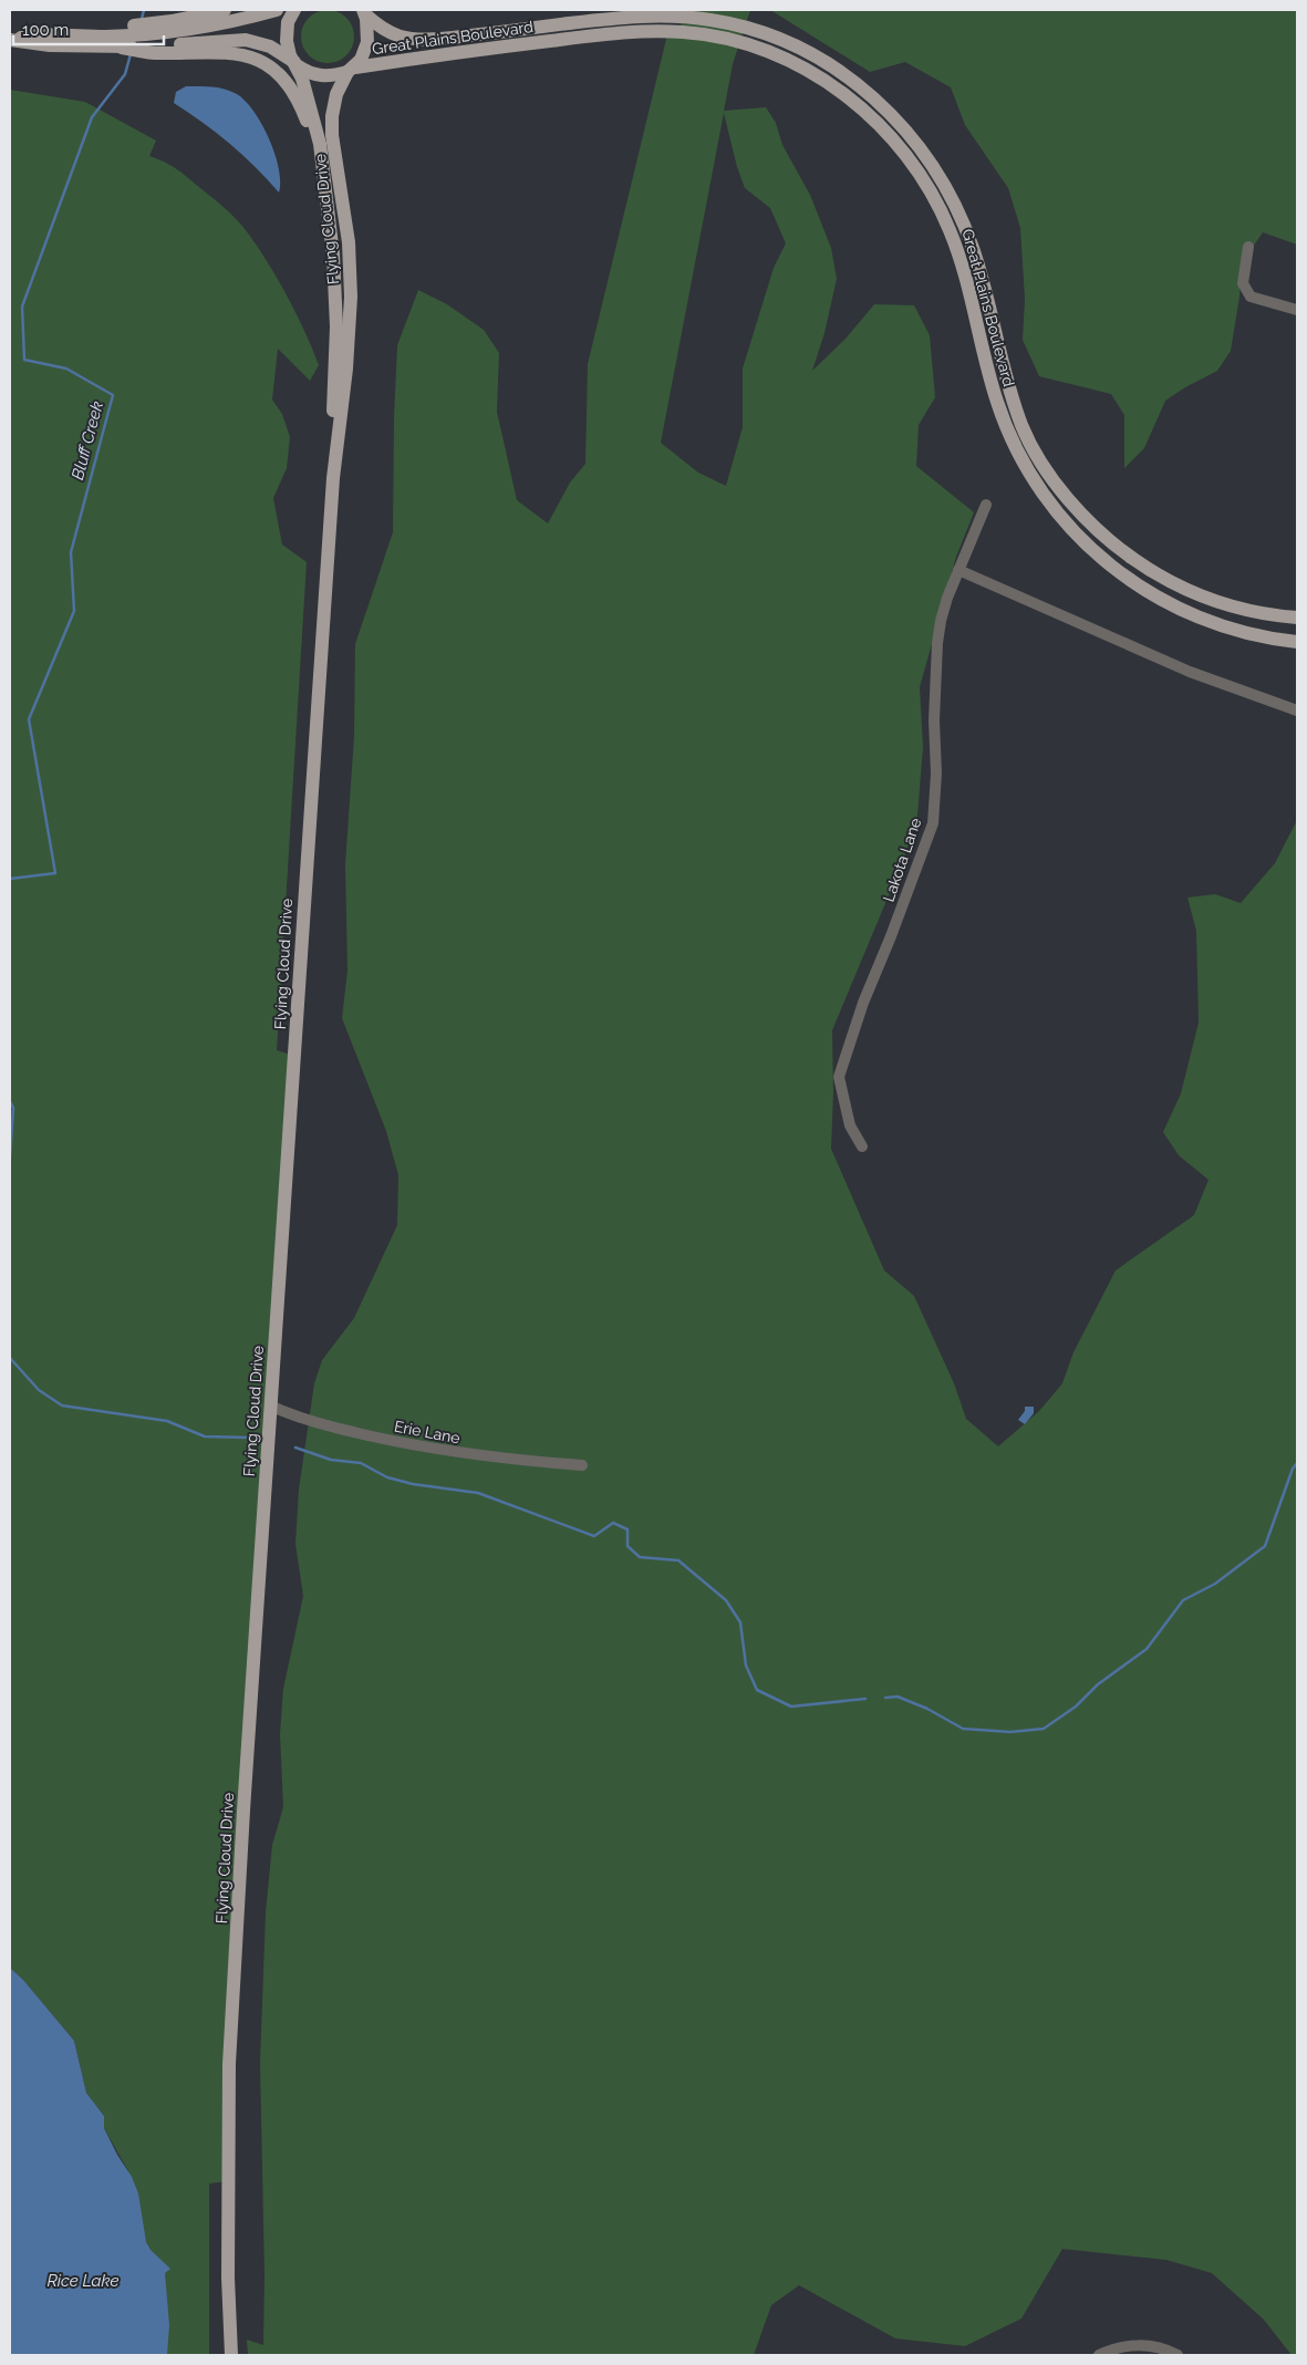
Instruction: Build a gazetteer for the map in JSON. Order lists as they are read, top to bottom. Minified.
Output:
{"streets":{"main road":["Great Plains Boulevard","Flying Cloud Drive"],"street":["Lakota Lane","Erie Lane"]},"crossings":[["Great Plains Boulevard","Flying Cloud Drive"],["Flying Cloud Drive","Erie Lane"]],"water":["Bluff Creek","Rice Lake"],"scale_bar":"100 m"}
